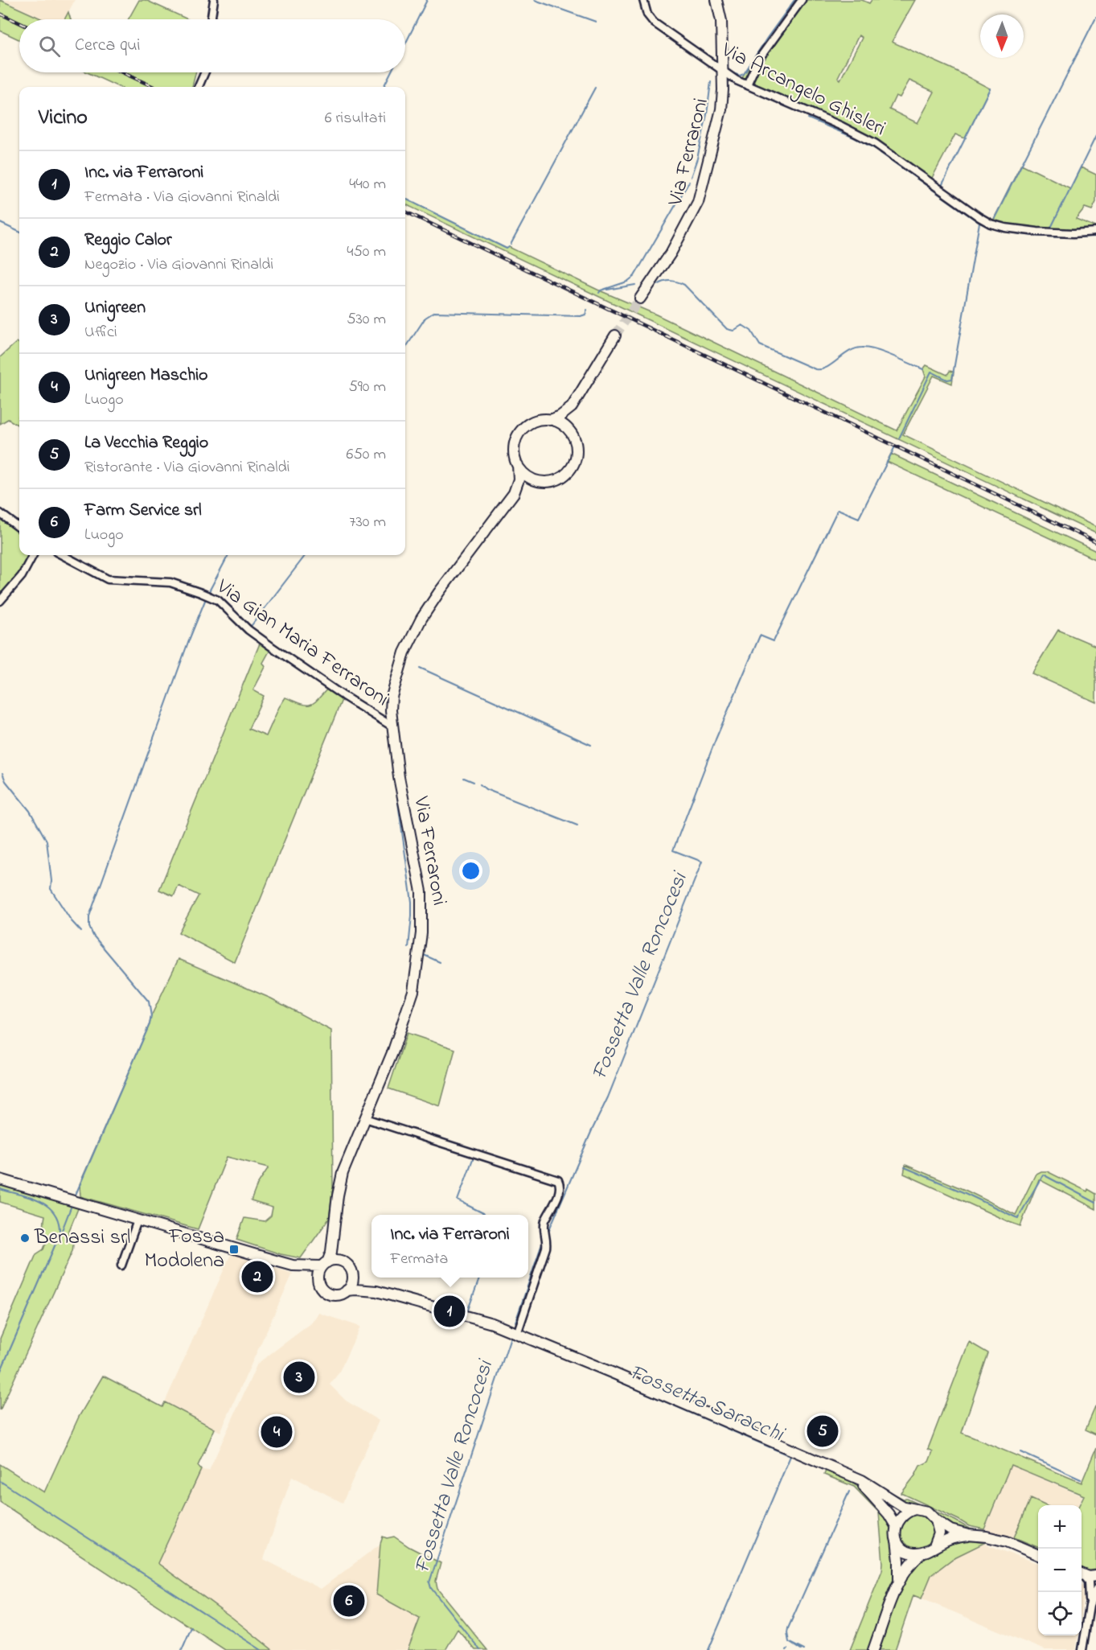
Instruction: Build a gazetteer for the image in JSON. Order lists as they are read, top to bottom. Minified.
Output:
{"streets":{"main road":["Via Ferraroni"],"street":["Via Arcangelo Ghisleri","Via Gian Maria Ferraroni"]},"crossings":[["Via Arcangelo Ghisleri","Via Ferraroni"],["Via Ferraroni","Via Gian Maria Ferraroni"]],"water":["Fossetta Valle Roncocesi","Fossetta Saracchi"],"places":{"other":["Benassi srl"],"transit":["Fossa Modolena"]},"north":"bottom","page":{"search":"Cerca qui","heading":["Vicino","6 risultati"],"list":[{"mark":"1","name":"Inc. via Ferraroni","note":"Fermata · Via Giovanni Rinaldi","value":"440 m"},{"mark":"2","name":"Reggio Calor","note":"Negozio · Via Giovanni Rinaldi","value":"450 m"},{"mark":"3","name":"Unigreen","note":"Uffici","value":"530 m"},{"mark":"4","name":"Unigreen Maschio","note":"Luogo","value":"590 m"},{"mark":"5","name":"La Vecchia Reggio","note":"Ristorante · Via Giovanni Rinaldi","value":"650 m"},{"mark":"6","name":"Farm Service srl","note":"Luogo","value":"730 m"}],"popup":["Inc. via Ferraroni","Fermata"],"pins":["2","1","3","5","4","6"],"map_buttons":["+","−"]}}
